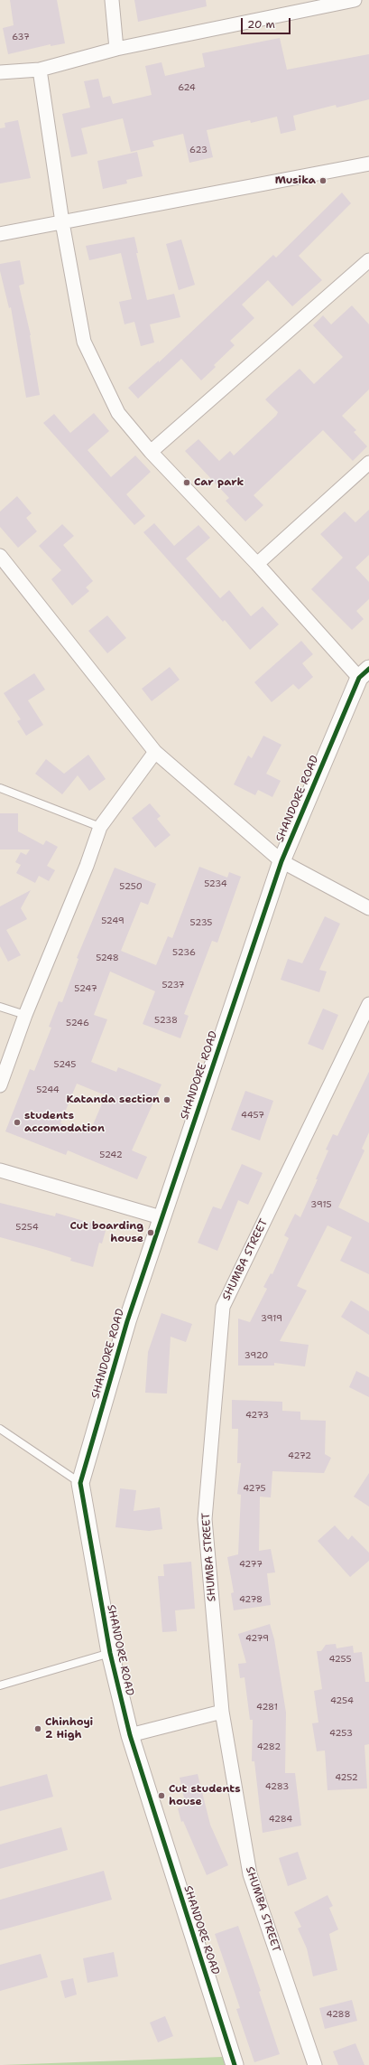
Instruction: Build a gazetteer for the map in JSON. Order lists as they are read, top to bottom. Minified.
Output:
{"streets":{"street":["SHANDORE ROAD","SHUMBA STREET"]},"places":["Musika","Car park","Katanda section","students accomodation","Cut boarding house","Chinhoyi 2 High","Cut students house"],"house_numbers":["637","624","623","5234","5250","5249","5235","5236","5248","5237","5247","5238","5246","5245","5244","4457","5242","3915","5254","3919","3920","4273","4272","4275","4277","4278","4279","4255","4254","4281","4253","4282","4252","4283","4284","4288"],"scale_bar":"20 m"}
